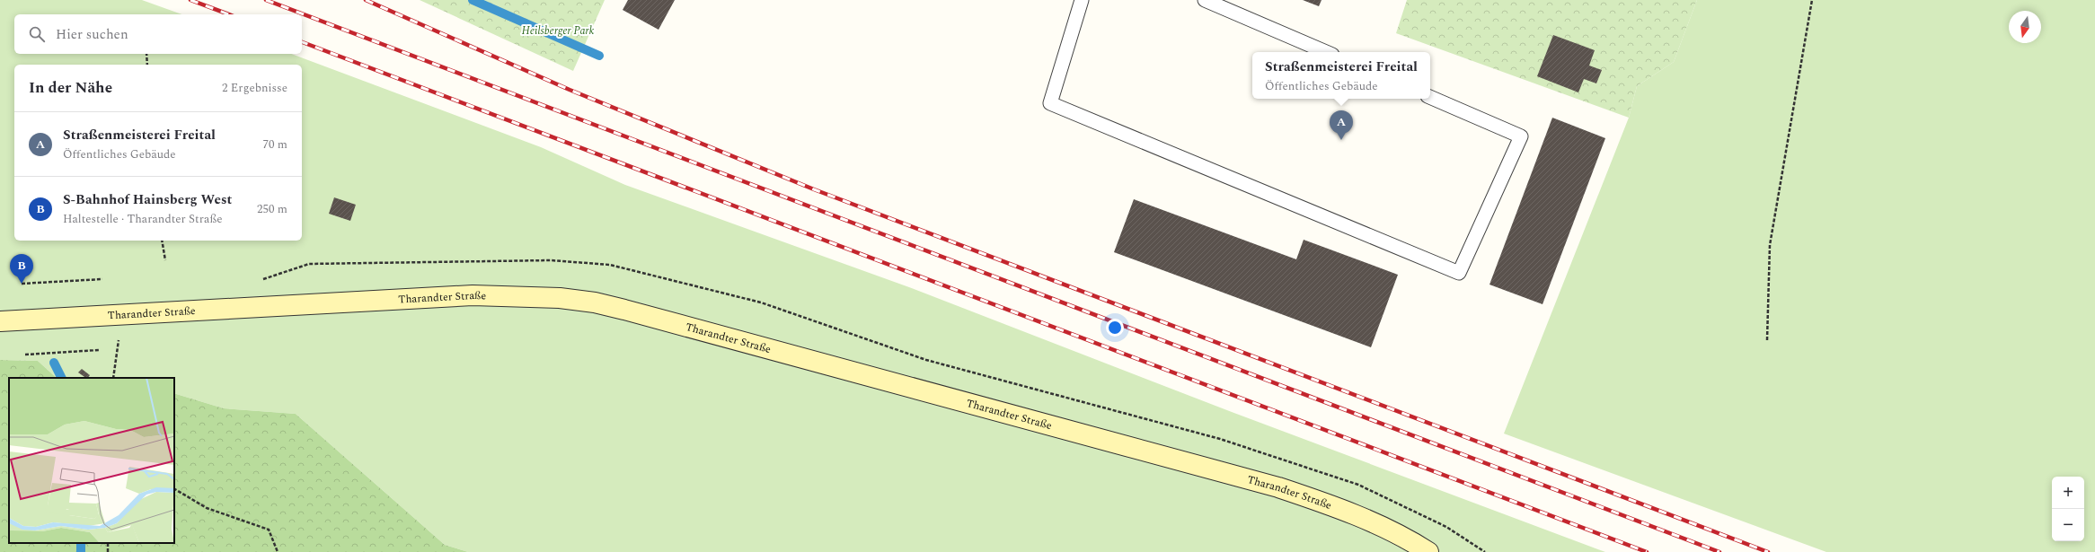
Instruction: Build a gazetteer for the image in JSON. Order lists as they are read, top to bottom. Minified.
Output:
{"streets":{"main road":["Tharandter Straße"]},"parks":["Heilsberger Park"],"north":"bottom","page":{"search":"Hier suchen","popup":["Straßenmeisterei Freital","Öffentliches Gebäude"],"heading":["In der Nähe","2 Ergebnisse"],"pins":["A","B"],"list":[{"mark":"A","name":"Straßenmeisterei Freital","note":"Öffentliches Gebäude","value":"70 m"},{"mark":"B","name":"S-Bahnhof Hainsberg West","note":"Haltestelle · Tharandter Straße","value":"250 m"}],"map_buttons":["+","−"]}}
